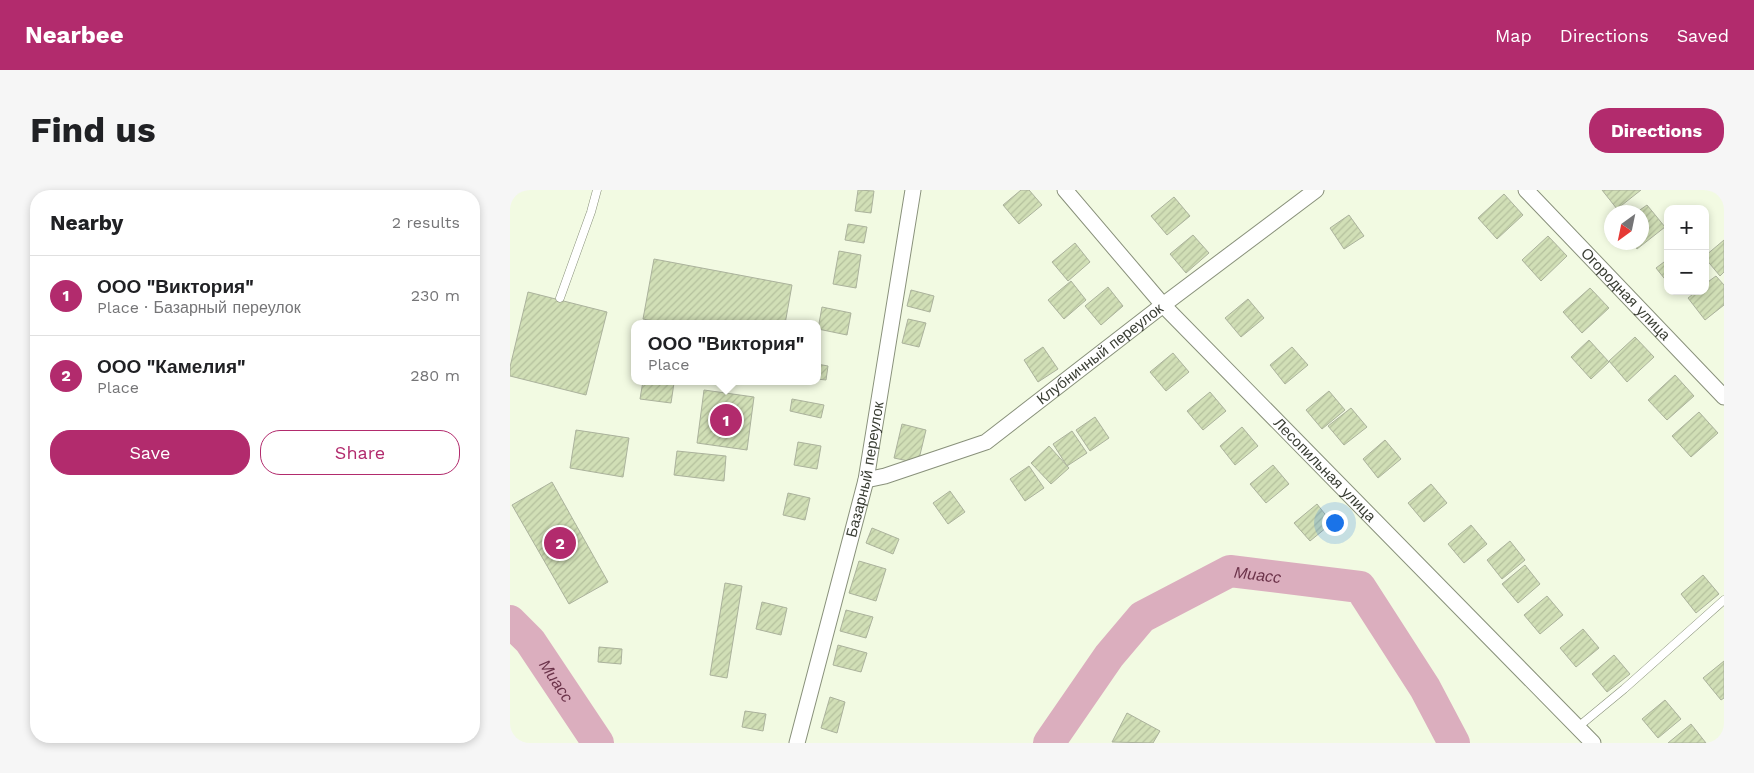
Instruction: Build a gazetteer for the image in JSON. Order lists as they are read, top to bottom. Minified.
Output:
{"streets":{"street":["Огородная улица","Клубничный переулок","Базарный переулок","Лесопильная улица"]},"crossings":[["Клубничный переулок","Базарный переулок"],["Клубничный переулок","Лесопильная улица"]],"water":["Миасс"],"north":"bottom left","page":{"header":"Nearbee","nav":["Map","Directions","Saved"],"buttons":["Directions",["Save","Share"]],"title":"Find us","heading":["Nearby","2 results"],"map_buttons":["+","−"],"list":[{"mark":"1","name":"ООО \"Виктория\"","note":"Place · Базарный переулок","value":"230 m"},{"mark":"2","name":"ООО \"Камелия\"","note":"Place","value":"280 m"}],"popup":["ООО \"Виктория\"","Place"],"pins":["1","2"]}}
